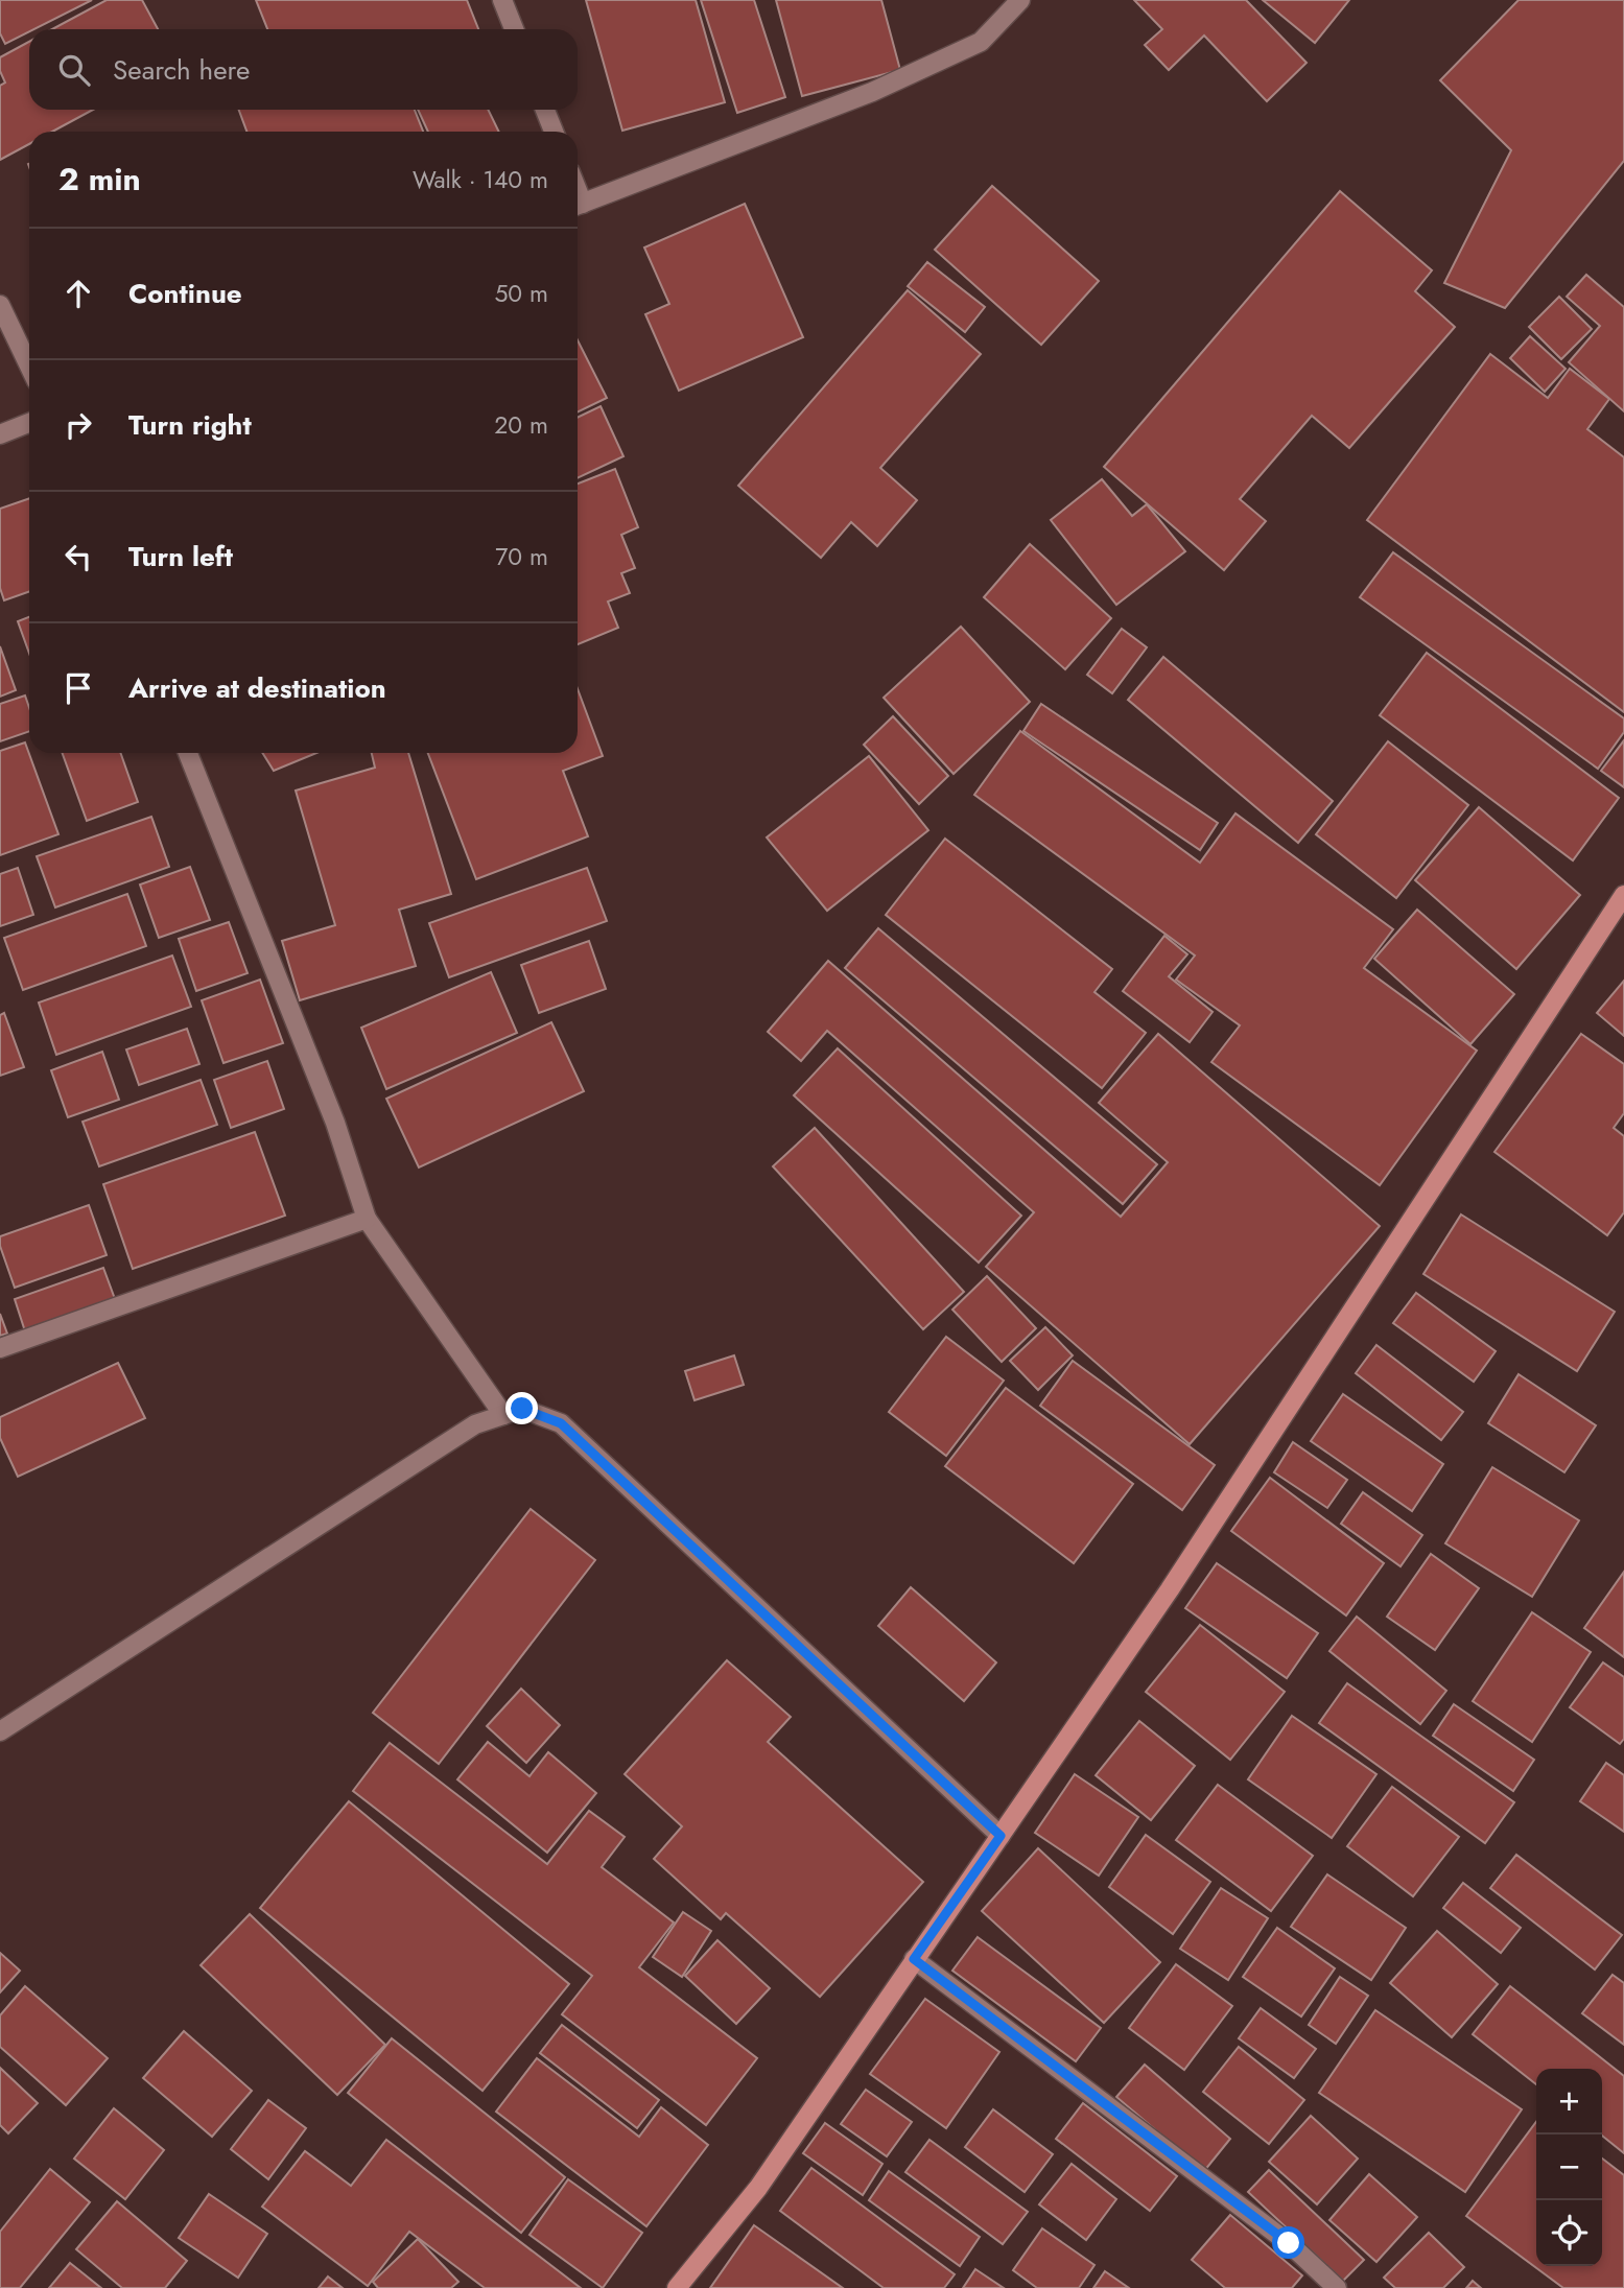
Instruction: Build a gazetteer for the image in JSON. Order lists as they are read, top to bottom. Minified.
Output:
{"page":{"search":"Search here","heading":["2 min","Walk · 140 m"],"list":[["Continue","50 m"],["Turn right","20 m"],["Turn left","70 m"],"Arrive at destination"],"map_buttons":["+","−"]}}
